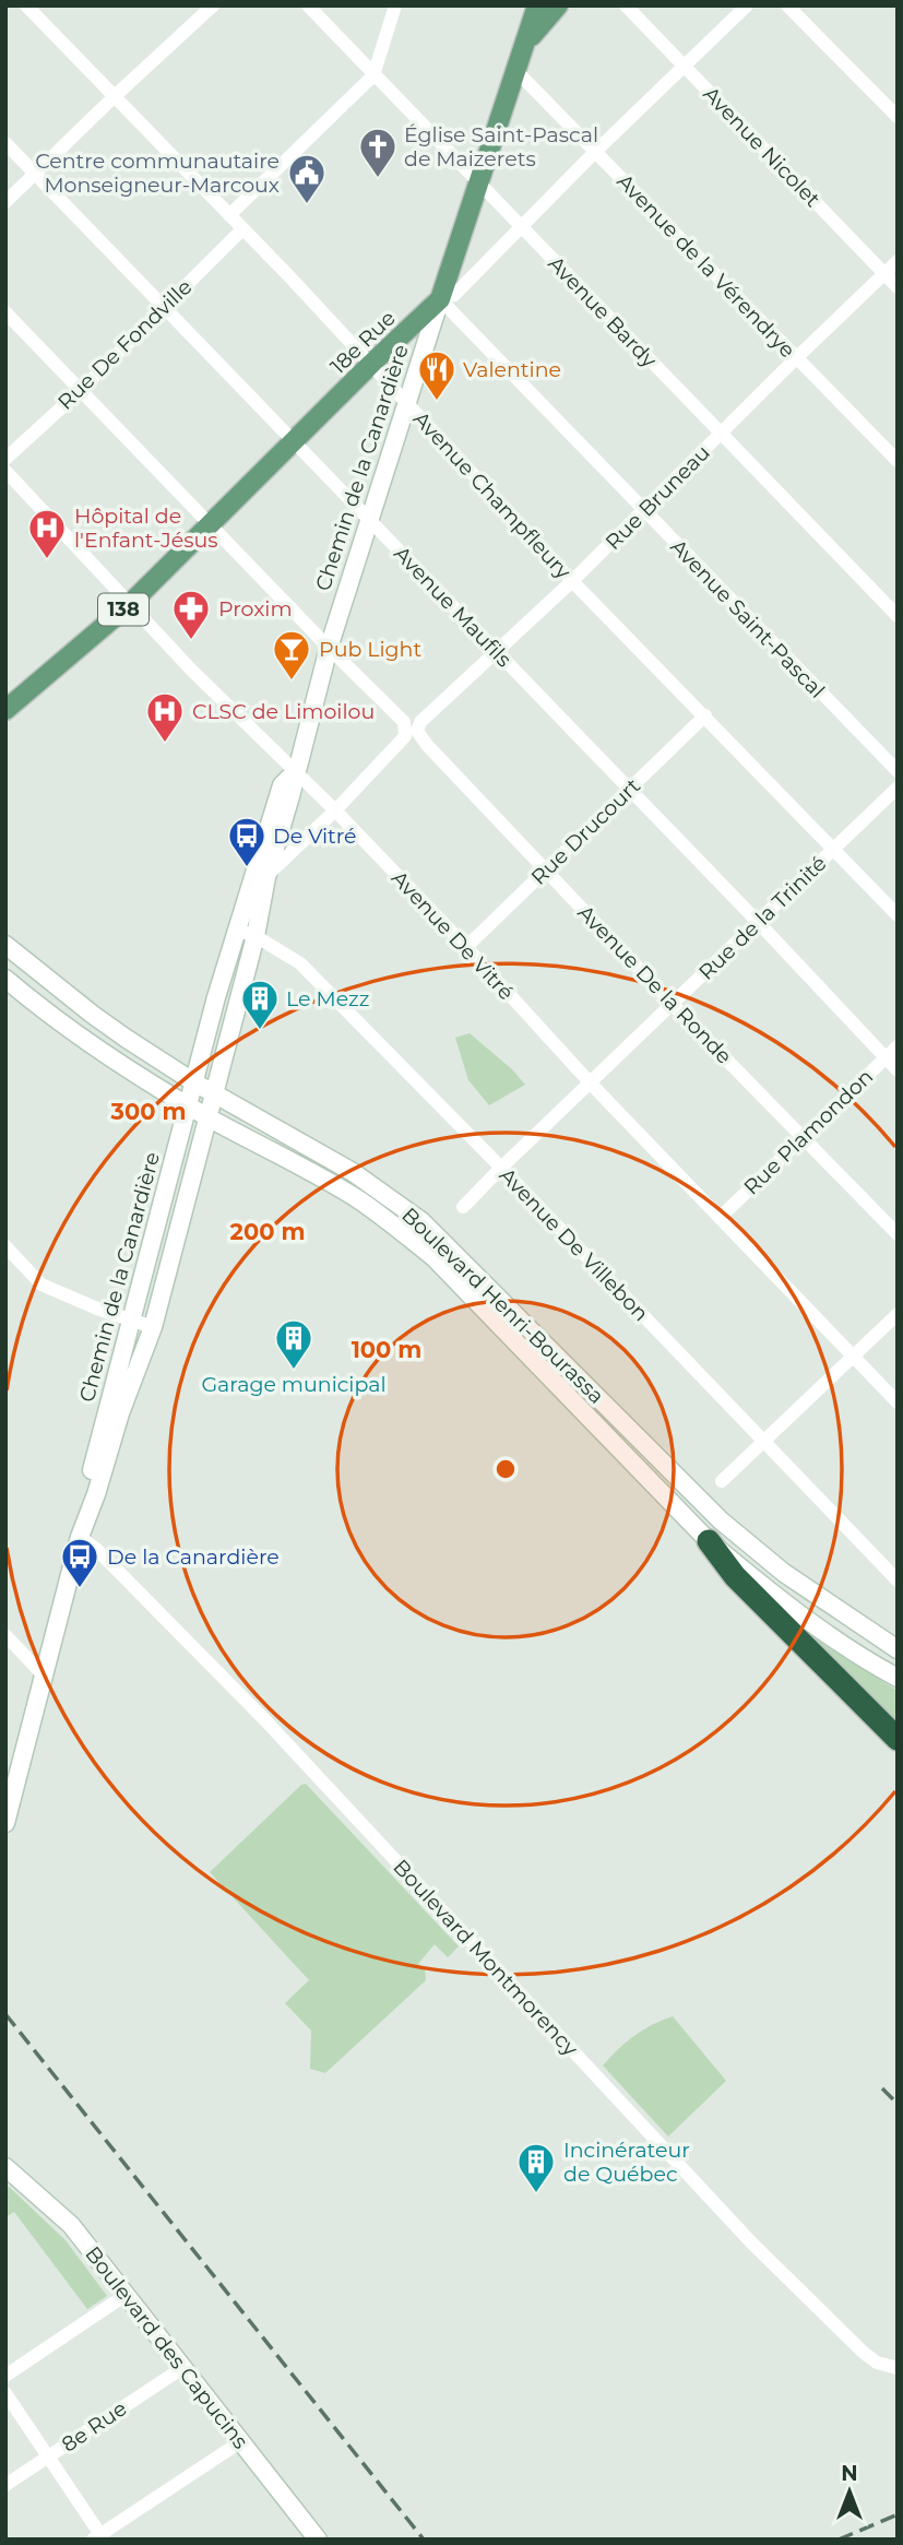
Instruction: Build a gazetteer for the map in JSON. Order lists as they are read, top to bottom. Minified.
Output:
{"streets":{"main road":["18e Rue","Chemin de la Canardière","138","Boulevard Henri-Bourassa","Boulevard des Capucins"],"street":["Avenue Nicolet","Avenue de la Vérendrye","Avenue Bardy","Rue De Fondville","Avenue Champfleury","Rue Bruneau","Avenue Maufils","Avenue Saint-Pascal","Rue Drucourt","Rue de la Trinité","Avenue De Vitré","Avenue De la Ronde","Rue Plamondon","Avenue De Villebon","Boulevard Montmorency","8e Rue"]},"crossings":[["Avenue Nicolet","18e Rue"],["Avenue Nicolet","Rue Bruneau"],["Avenue de la Vérendrye","18e Rue"],["Avenue de la Vérendrye","Chemin de la Canardière"],["Avenue de la Vérendrye","Rue Bruneau"],["Avenue Bardy","18e Rue"],["Avenue Bardy","Chemin de la Canardière"],["Avenue Bardy","Rue Bruneau"],["18e Rue","Chemin de la Canardière"],["18e Rue","Avenue Champfleury"],["18e Rue","Avenue Maufils"],["18e Rue","Avenue Saint-Pascal"],["18e Rue","Avenue De Vitré"],["18e Rue","Avenue De la Ronde"],["Rue De Fondville","Avenue Champfleury"],["Rue De Fondville","Avenue Maufils"],["Rue De Fondville","Avenue De la Ronde"],["Chemin de la Canardière","Avenue Champfleury"],["Chemin de la Canardière","Rue Bruneau"],["Chemin de la Canardière","Avenue Maufils"],["Chemin de la Canardière","138"],["Chemin de la Canardière","Avenue Saint-Pascal"],["Chemin de la Canardière","Avenue De Vitré"],["Chemin de la Canardière","Avenue De la Ronde"],["Chemin de la Canardière","Avenue De Villebon"],["Chemin de la Canardière","Boulevard Henri-Bourassa"],["Chemin de la Canardière","Boulevard Montmorency"],["Avenue Champfleury","Rue Bruneau"],["Avenue Champfleury","Rue Drucourt"],["Avenue Champfleury","Rue de la Trinité"],["Rue Bruneau","Avenue Maufils"],["Rue Bruneau","Avenue Saint-Pascal"],["Rue Bruneau","Avenue De Vitré"],["Rue Bruneau","Avenue De la Ronde"],["Avenue Maufils","Rue Drucourt"],["Avenue Maufils","Rue de la Trinité"],["Avenue Maufils","Rue Plamondon"],["Rue Drucourt","Avenue De Vitré"],["Rue Drucourt","Avenue De la Ronde"],["Rue de la Trinité","Avenue De Vitré"],["Rue de la Trinité","Avenue De la Ronde"],["Rue de la Trinité","Avenue De Villebon"],["Avenue De Vitré","Rue Plamondon"],["Avenue De la Ronde","Rue Plamondon"],["Boulevard des Capucins","8e Rue"]],"places":{"church":["Église Saint-Pascal de Maizerets"],"public building":["Centre communautaire Monseigneur-Marcoux"],"restaurant":["Valentine"],"hospital":["Hôpital de l'Enfant-Jésus","CLSC de Limoilou"],"pharmacy":["Proxim"],"bar":["Pub Light"],"bus stop":["De Vitré","De la Canardière"],"building":["Le Mezz","Garage municipal","Incinérateur de Québec"]},"north":"top","rings":["300 m","200 m","100 m"]}
